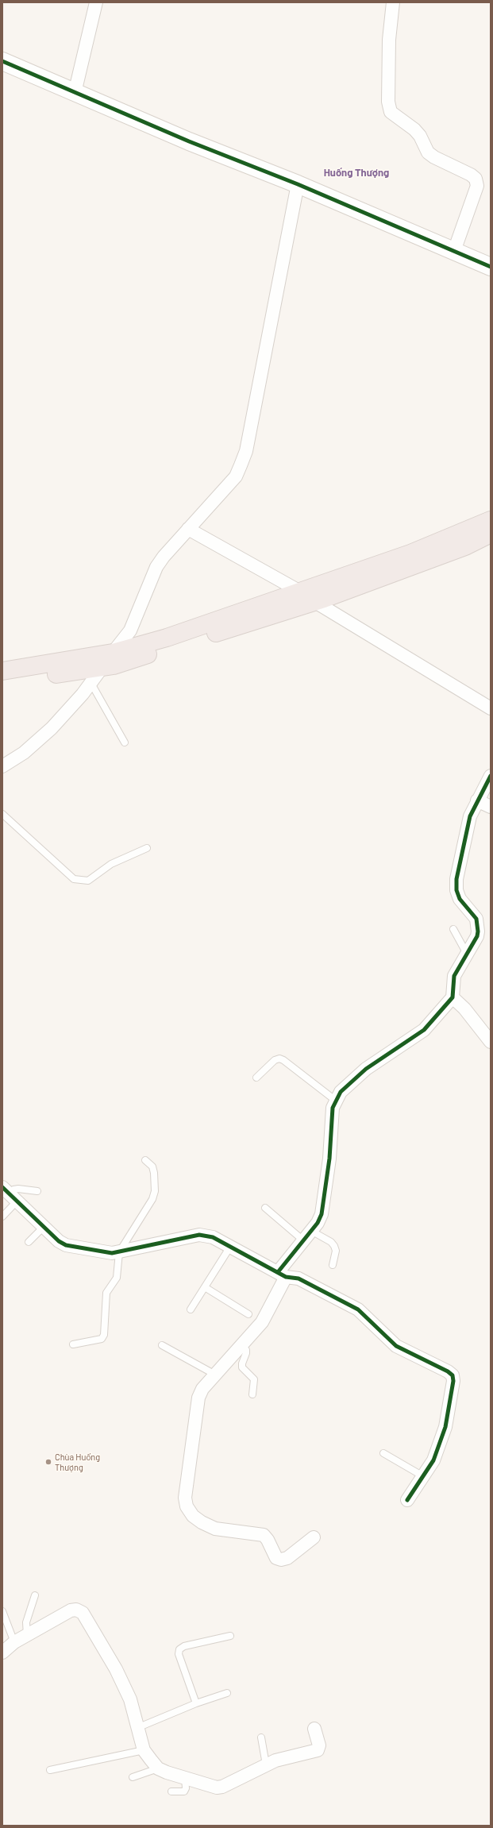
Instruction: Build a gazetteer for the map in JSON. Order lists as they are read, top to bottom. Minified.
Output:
{"districts":["Huống Thượng"],"places":["Chùa Huống Thượng"]}
